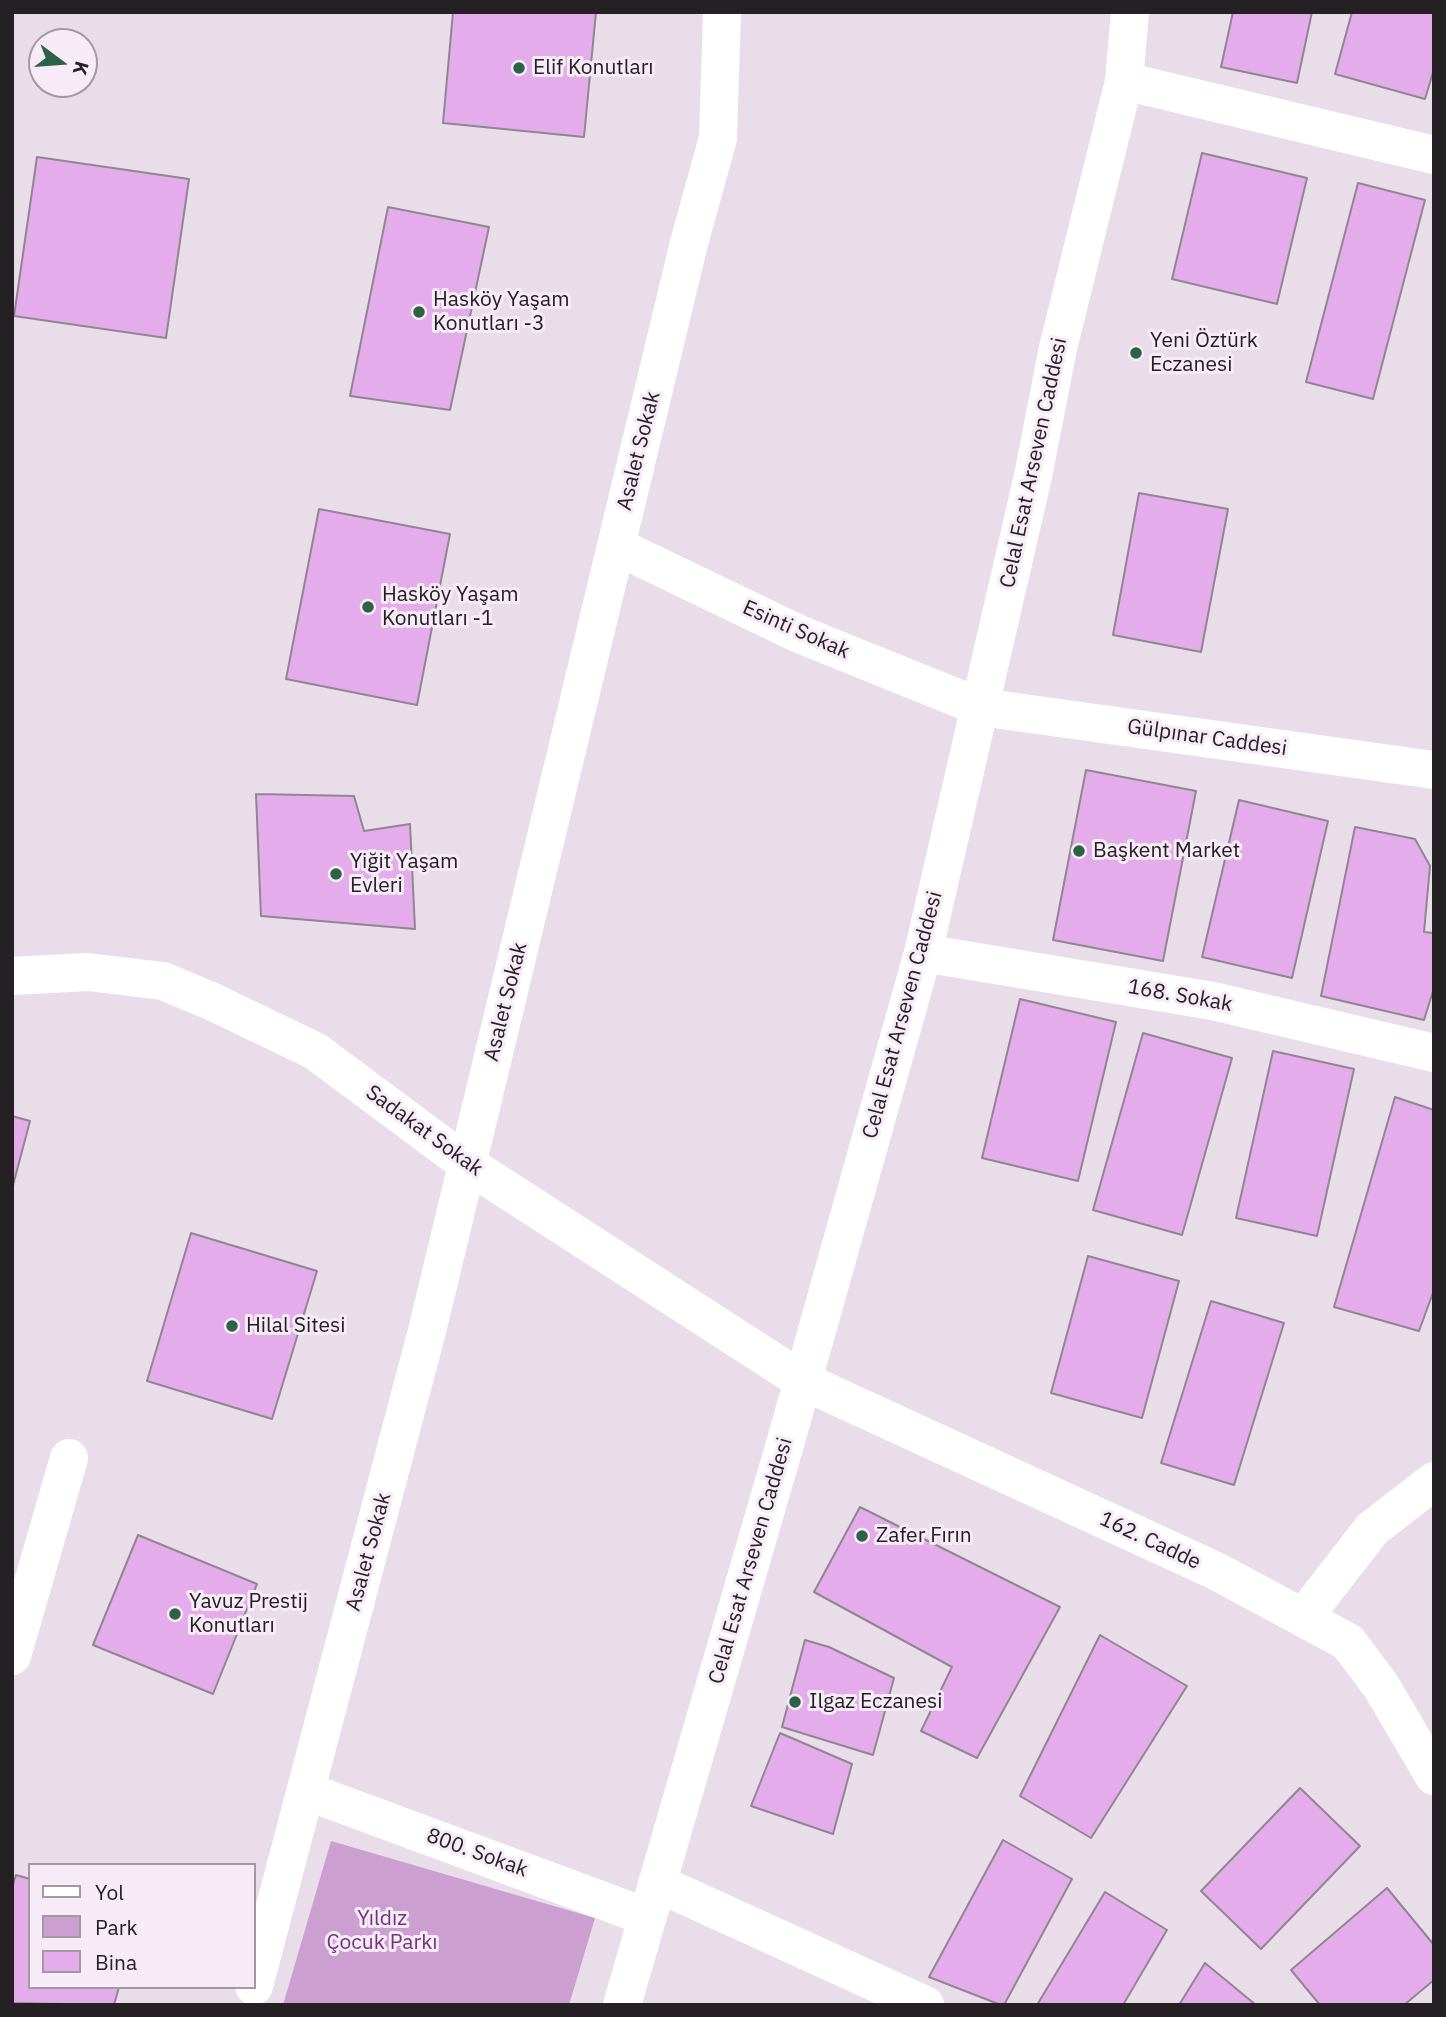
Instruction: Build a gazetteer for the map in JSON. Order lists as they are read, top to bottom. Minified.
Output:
{"streets":{"street":["Asalet Sokak","Celal Esat Arseven Caddesi","Esinti Sokak","Gülpınar Caddesi","168. Sokak","Sadakat Sokak","162. Cadde","800. Sokak"]},"crossings":[["Asalet Sokak","Esinti Sokak"],["Asalet Sokak","Sadakat Sokak"],["Asalet Sokak","800. Sokak"],["Celal Esat Arseven Caddesi","Esinti Sokak"],["Celal Esat Arseven Caddesi","Gülpınar Caddesi"],["Celal Esat Arseven Caddesi","168. Sokak"],["Celal Esat Arseven Caddesi","Sadakat Sokak"],["Celal Esat Arseven Caddesi","162. Cadde"],["Celal Esat Arseven Caddesi","800. Sokak"],["Esinti Sokak","Gülpınar Caddesi"],["Sadakat Sokak","162. Cadde"]],"parks":["Yıldız Çocuk Parkı"],"places":["Elif Konutları","Hasköy Yaşam Konutları -3","Yeni Öztürk Eczanesi","Hasköy Yaşam Konutları -1","Başkent Market","Yiğit Yaşam Evleri","Hilal Sitesi","Zafer Fırın","Yavuz Prestij Konutları","Ilgaz Eczanesi"],"legend":["Yol","Park","Bina"],"north":"right"}
